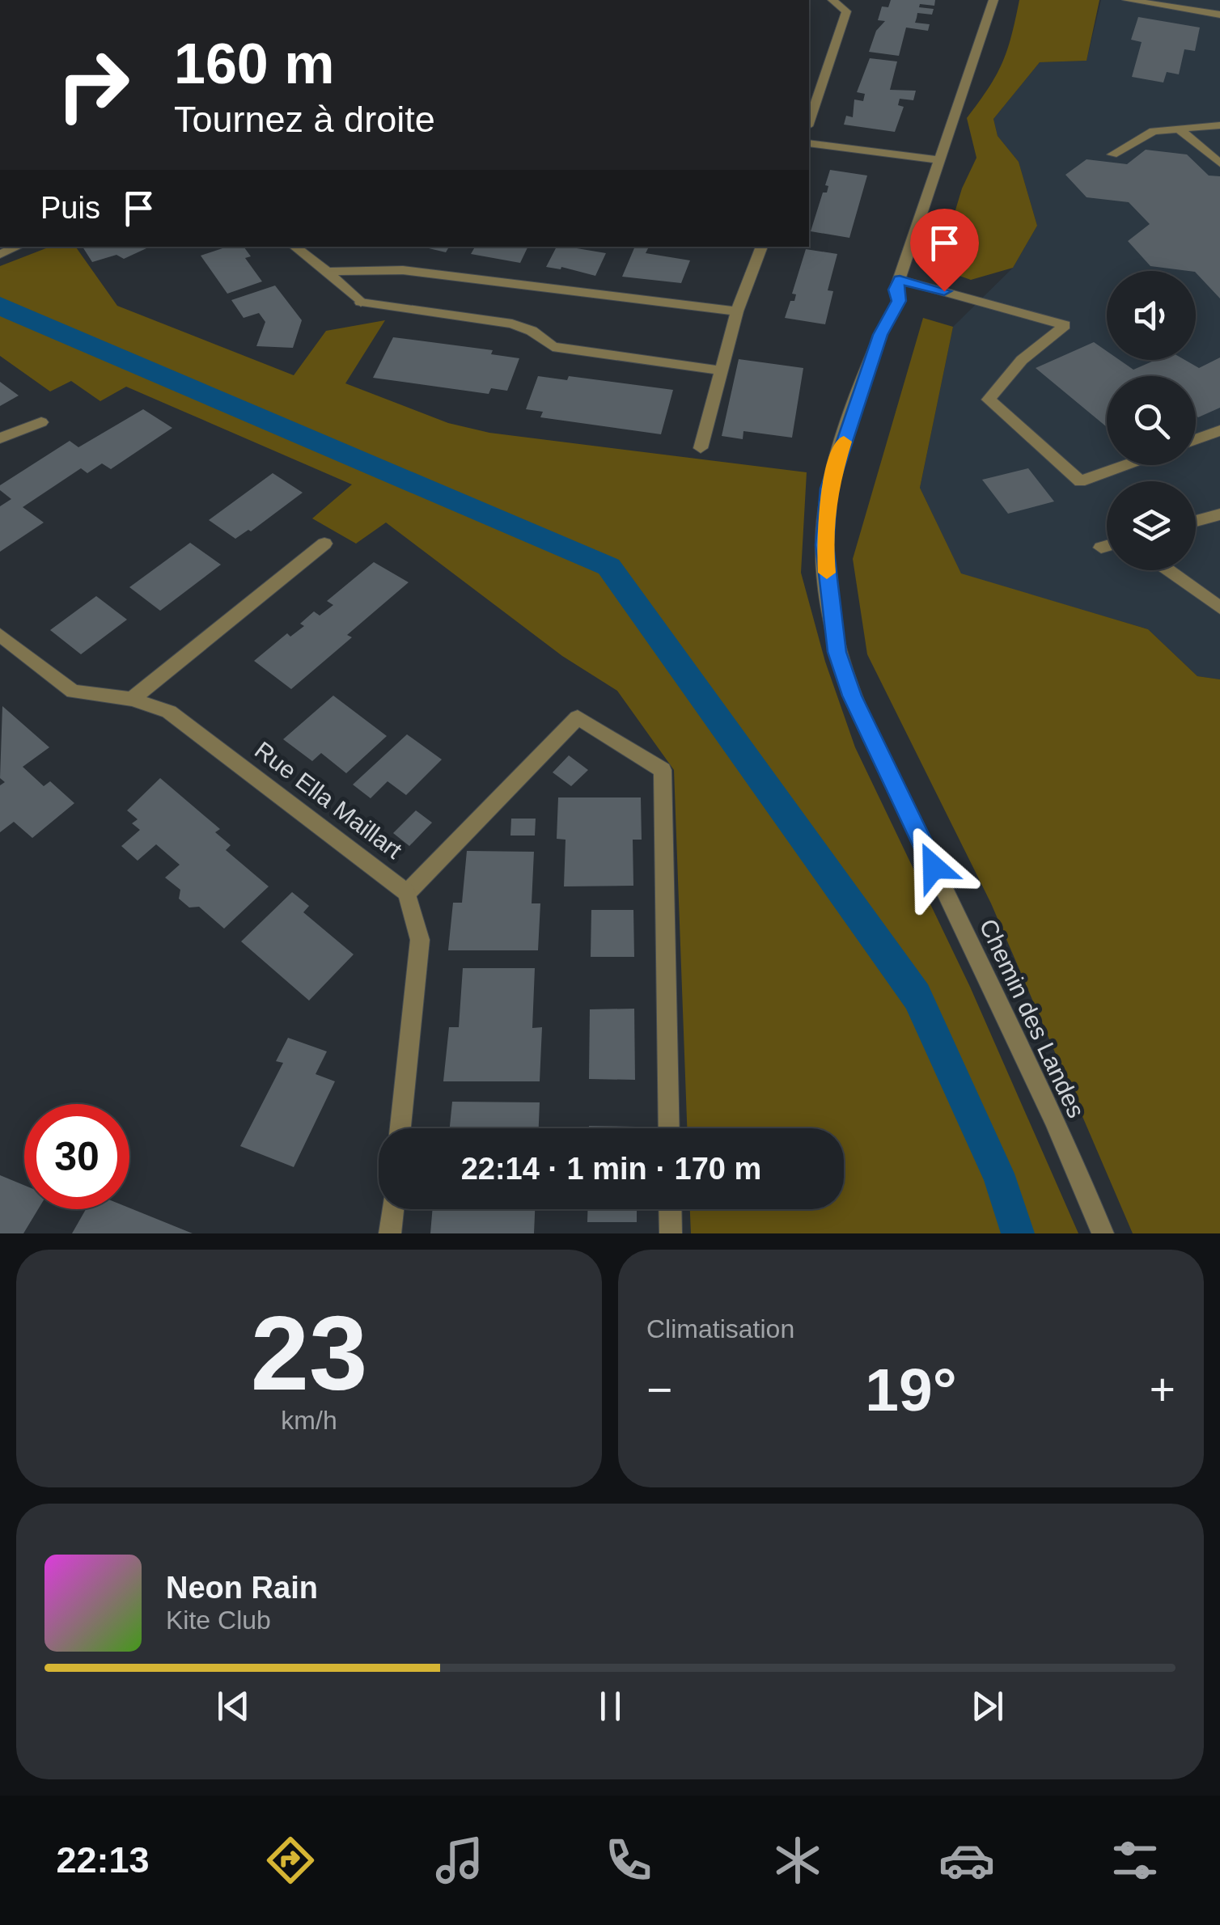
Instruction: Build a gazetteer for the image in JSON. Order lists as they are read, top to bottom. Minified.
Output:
{"streets":{"street":["Rue Ella Maillart","Chemin des Landes"]},"page":{"turn":["160 m","Tournez à droite"],"then":"Puis","limit":"30","trip":"22:14 · 1 min · 170 m","tile":[["23","km/h"],"Climatisation"],"heat":["−","19°","+"],"song":["Neon Rain","Kite Club"],"tabs":"22:13"}}
